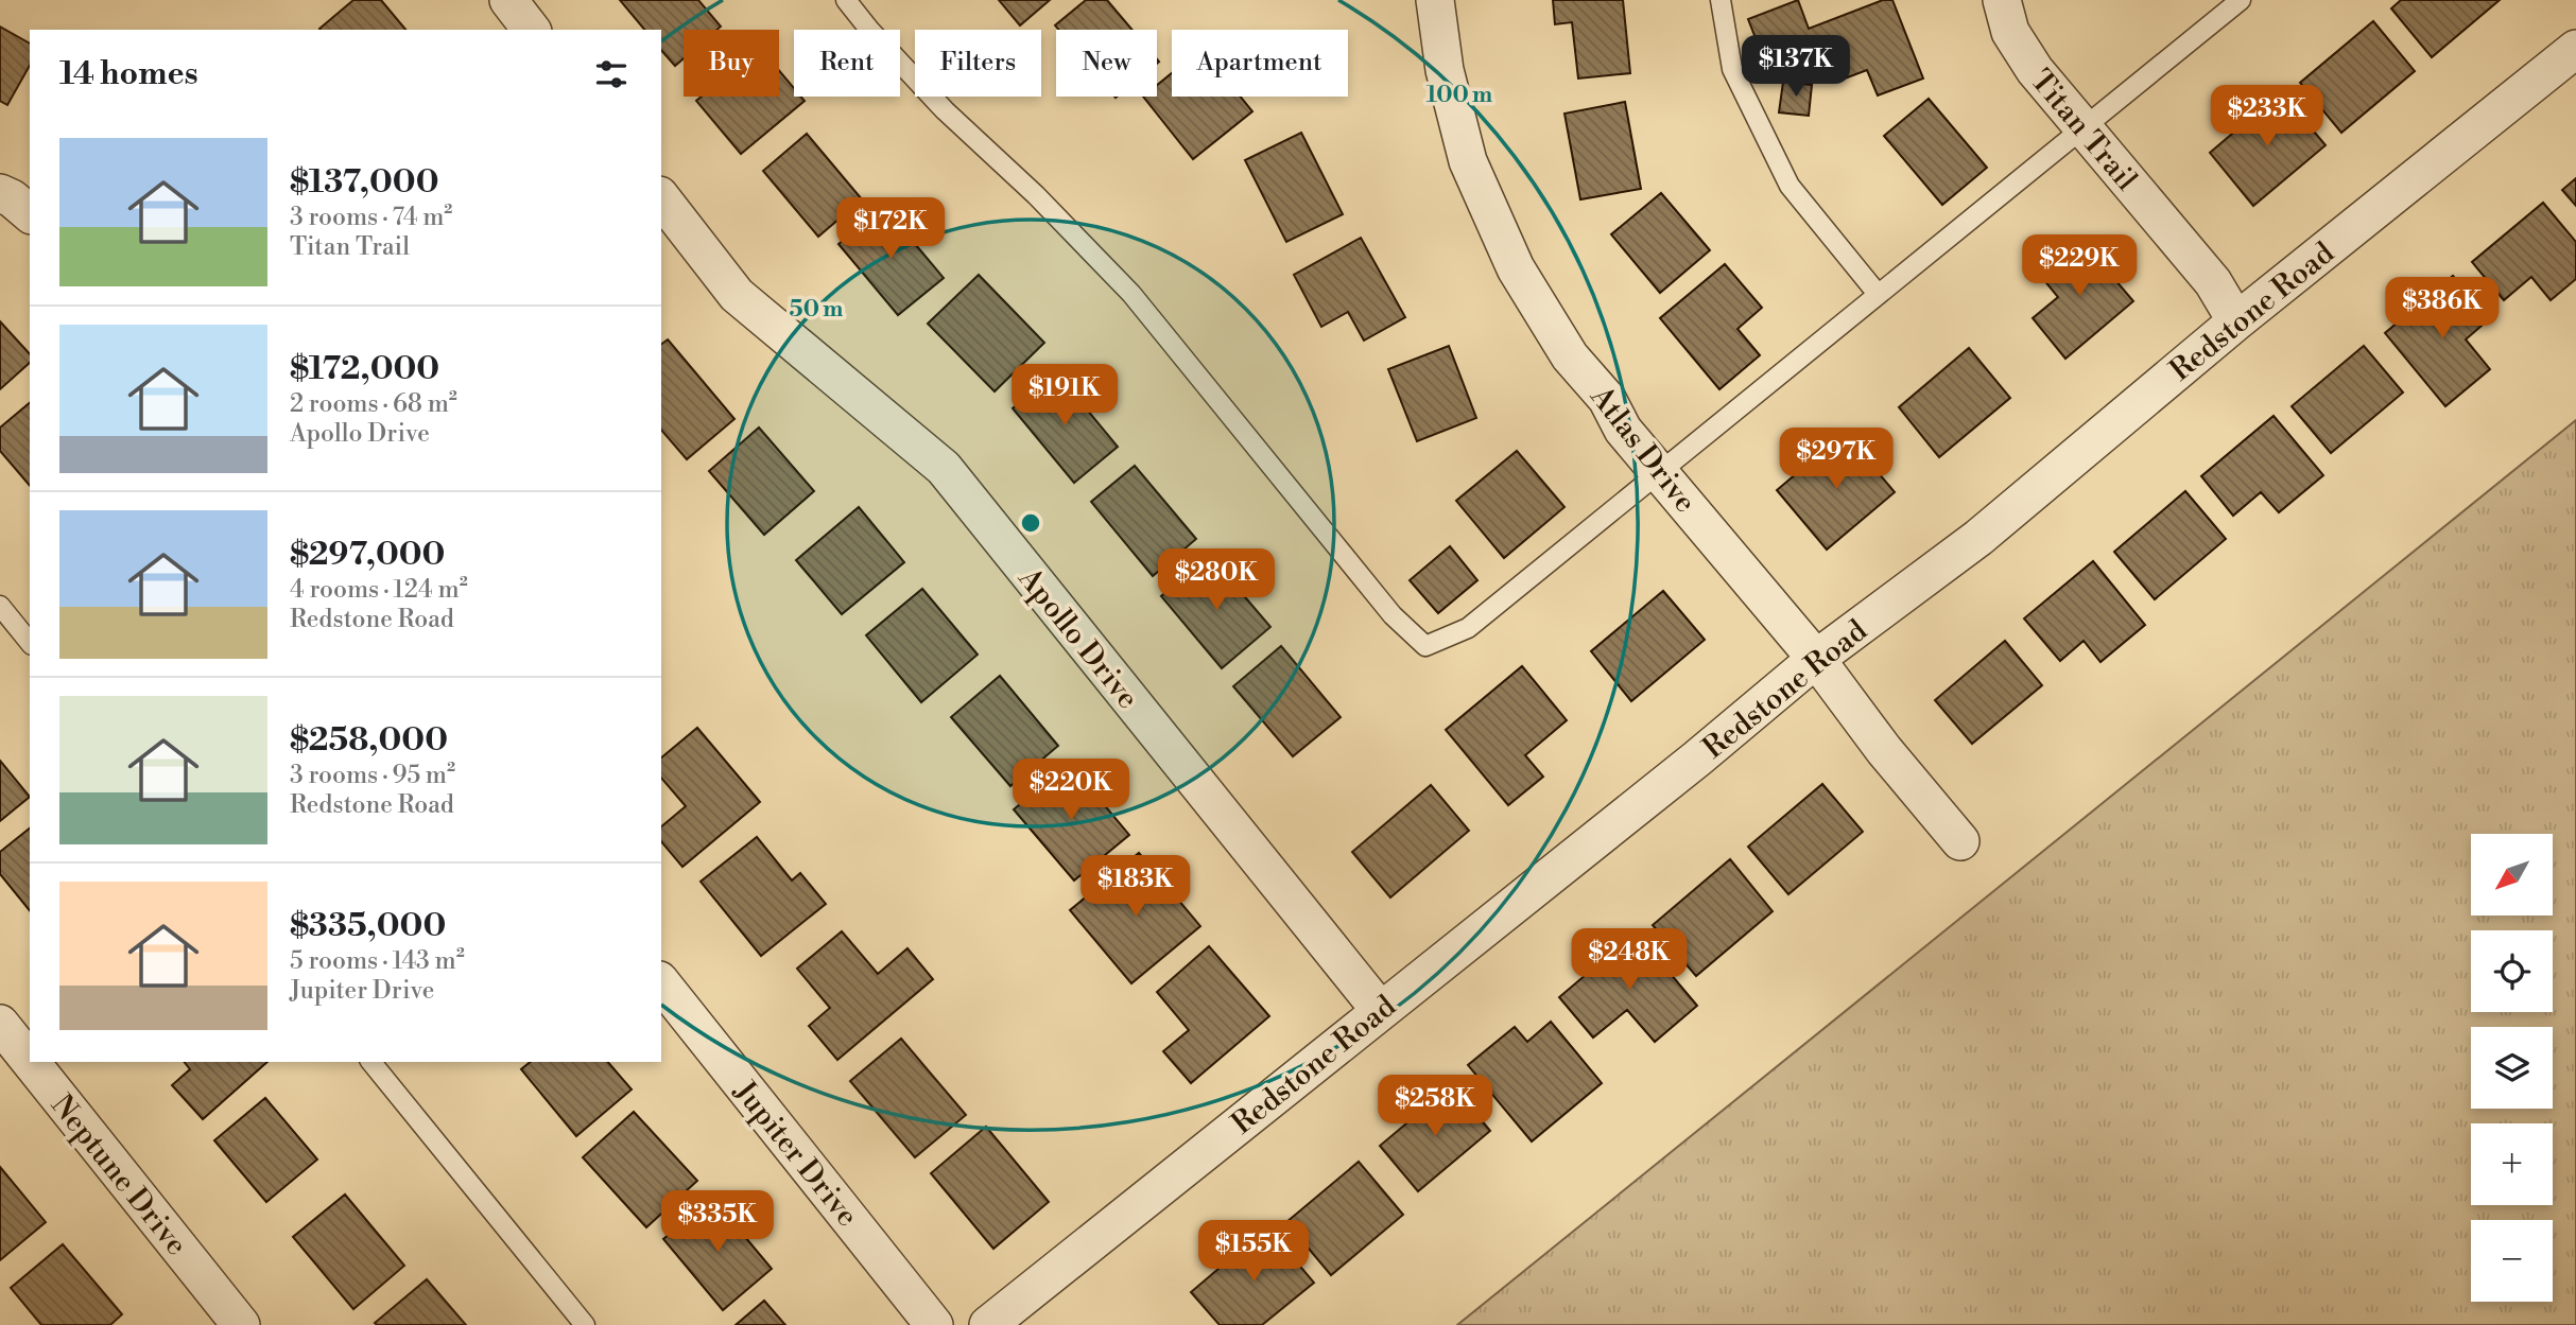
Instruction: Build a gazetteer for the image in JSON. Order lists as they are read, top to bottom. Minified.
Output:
{"streets":{"street":["Titan Trail","Redstone Road","Atlas Drive","Apollo Drive","Jupiter Drive","Neptune Drive"]},"crossings":[["Titan Trail","Redstone Road"],["Redstone Road","Atlas Drive"],["Redstone Road","Apollo Drive"]],"north":"bottom left","page":{"chip":["Buy","Rent","Filters","New","Apartment"],"heading":"14 homes","price":["$137K","$233K","$172K","$229K","$386K","$191K","$297K","$280K","$220K","$183K","$248K","$258K","$335K","$155K"],"list":[{"name":"$137,000","note":"3 rooms · 74 m² · Titan Trail"},{"name":"$172,000","note":"2 rooms · 68 m² · Apollo Drive"},{"name":"$297,000","note":"4 rooms · 124 m² · Redstone Road"},{"name":"$258,000","note":"3 rooms · 95 m² · Redstone Road"},{"name":"$335,000","note":"5 rooms · 143 m² · Jupiter Drive"}],"map_buttons":["+","−"]},"rings":["100 m","50 m"]}
